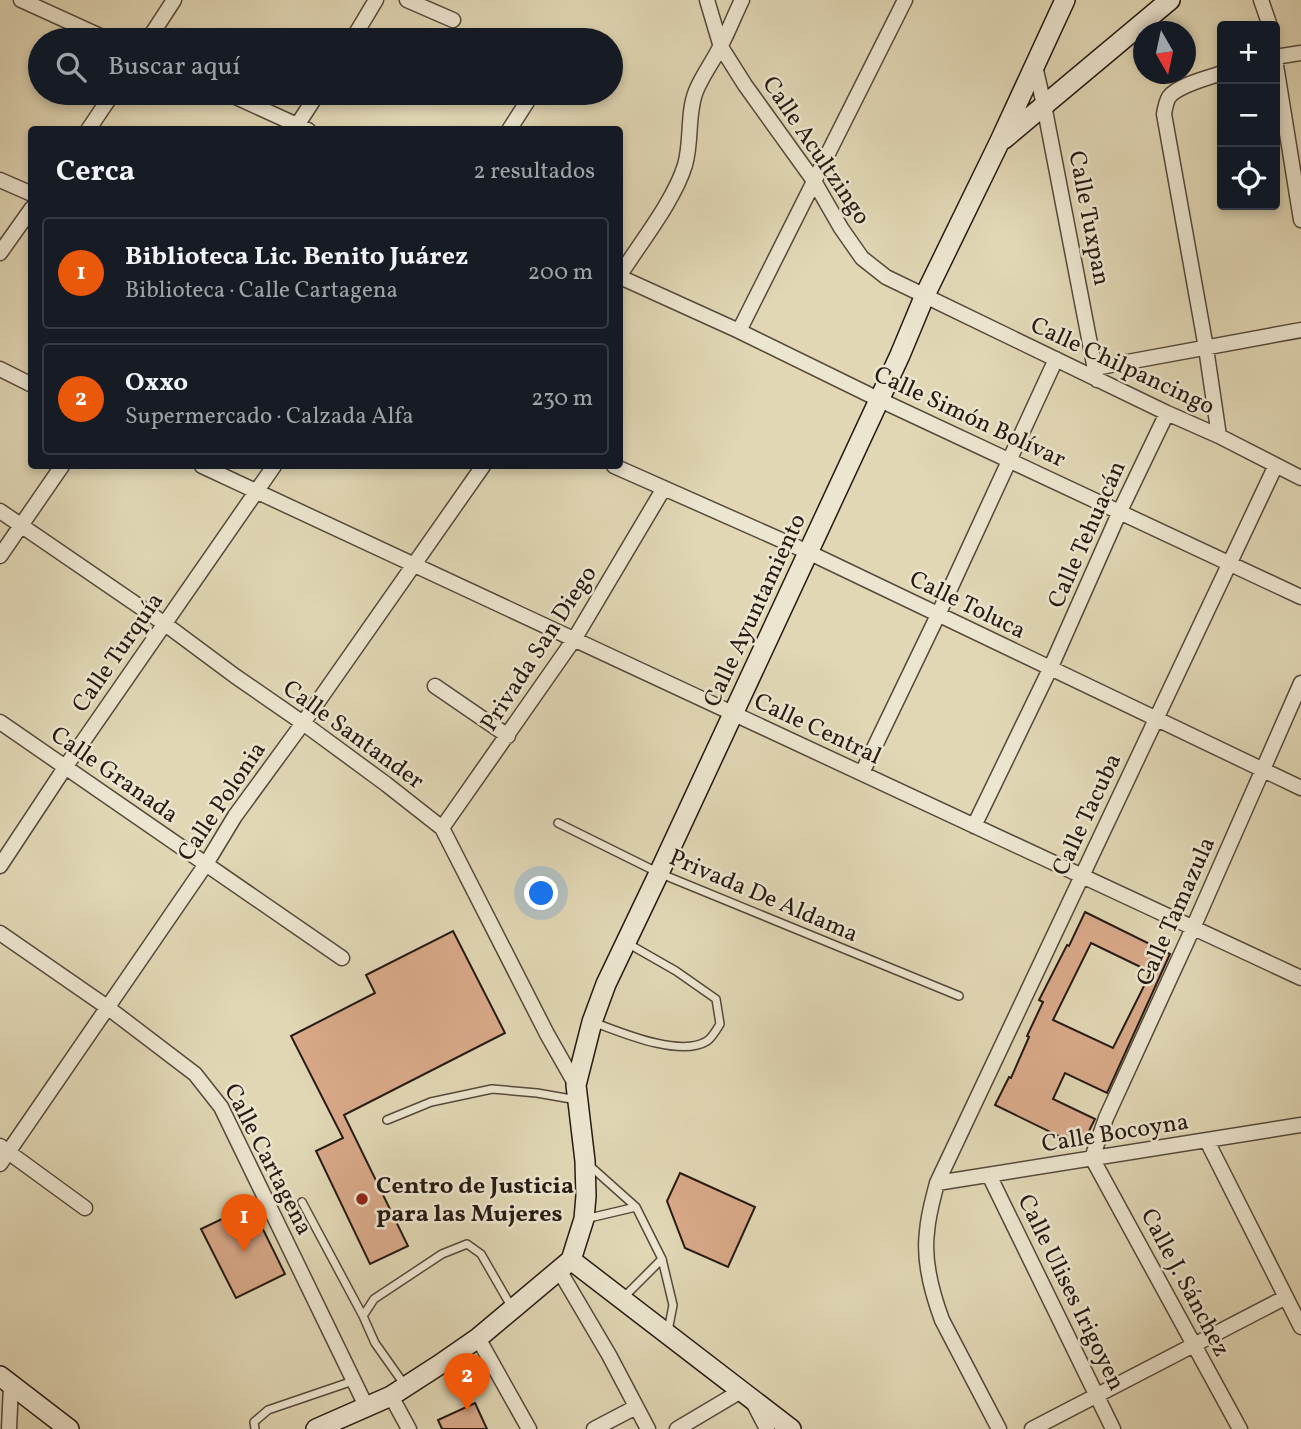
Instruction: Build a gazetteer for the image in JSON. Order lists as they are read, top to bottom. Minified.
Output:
{"streets":{"main road":["Calle Ayuntamiento"],"street":["Calle Acultzingo","Calle Tuxpan","Calle Chilpancingo","Calle Simón Bolívar","Calle Tehuacán","Calle Toluca","Privada San Diego","Calle Turquía","Calle Central","Calle Santander","Calle Granada","Calle Polonia","Calle Tacuba","Calle Tamazula","Calle Bocoyna","Calle Cartagena","Calle J. Sánchez","Calle Ulises Irigoyen"],"lane":["Privada De Aldama"]},"crossings":[["Calle Acultzingo","Calle Chilpancingo"],["Calle Acultzingo","Calle Ayuntamiento"],["Calle Tuxpan","Calle Chilpancingo"],["Calle Tuxpan","Calle Ayuntamiento"],["Calle Chilpancingo","Calle Tehuacán"],["Calle Chilpancingo","Calle Ayuntamiento"],["Calle Chilpancingo","Calle Tacuba"],["Calle Simón Bolívar","Calle Tehuacán"],["Calle Simón Bolívar","Calle Ayuntamiento"],["Calle Simón Bolívar","Calle Tacuba"],["Calle Tehuacán","Calle Toluca"],["Calle Tehuacán","Calle Central"],["Calle Toluca","Calle Ayuntamiento"],["Calle Toluca","Privada San Diego"],["Calle Toluca","Calle Tacuba"],["Calle Toluca","Calle Tamazula"],["Calle Ayuntamiento","Calle Central"],["Calle Ayuntamiento","Calle Santander"],["Calle Ayuntamiento","Privada De Aldama"],["Privada San Diego","Calle Central"],["Privada San Diego","Calle Santander"],["Calle Turquía","Calle Central"],["Calle Turquía","Calle Santander"],["Calle Turquía","Calle Granada"],["Calle Central","Calle Polonia"],["Calle Central","Calle Tacuba"],["Calle Central","Calle Tamazula"],["Calle Santander","Calle Polonia"],["Calle Granada","Calle Polonia"],["Calle Polonia","Calle Cartagena"],["Calle Tacuba","Calle Bocoyna"],["Calle Tamazula","Calle Bocoyna"],["Calle Tamazula","Calle J. Sánchez"],["Calle Bocoyna","Calle J. Sánchez"],["Calle Bocoyna","Calle Ulises Irigoyen"]],"places":["Centro de Justicia para las Mujeres"],"north":"bottom","page":{"map_buttons":["+","−"],"search":"Buscar aquí","heading":["Cerca","2 resultados"],"list":[{"mark":"1","name":"Biblioteca Lic. Benito Juárez","note":"Biblioteca · Calle Cartagena","value":"200 m"},{"mark":"2","name":"Oxxo","note":"Supermercado · Calzada Alfa","value":"230 m"}],"pins":["1","2"]}}
